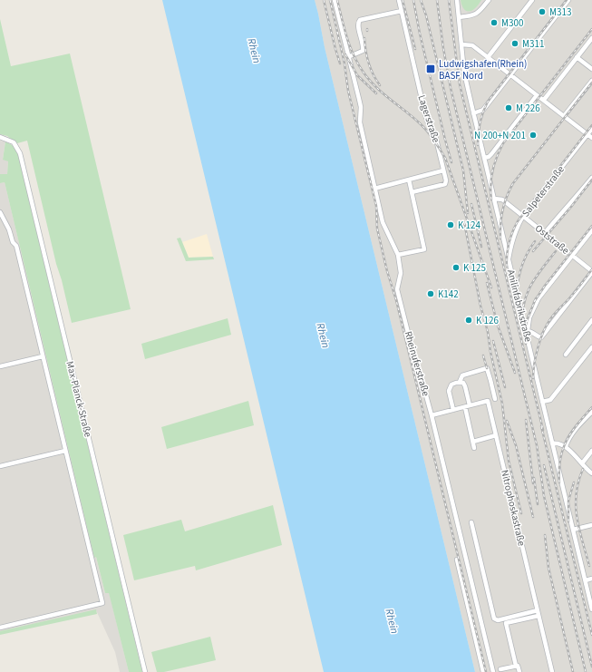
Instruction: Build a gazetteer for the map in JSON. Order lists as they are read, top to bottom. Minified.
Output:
{"streets":{"street":["Lagerstraße","Salpeterstraße","Oststraße","Anilinfabrikstraße","Rheinuferstraße","Max-Planck-Straße","Nitrophoskastraße"]},"crossings":[["Salpeterstraße","Oststraße"],["Salpeterstraße","Anilinfabrikstraße"],["Oststraße","Anilinfabrikstraße"]],"water":["Rhein"],"places":{"other":["M313","M300","M311","M 226","N 200+N 201","K 124","K 125","K142","K 126"],"transit":["Ludwigshafen(Rhein) BASF Nord"]}}
